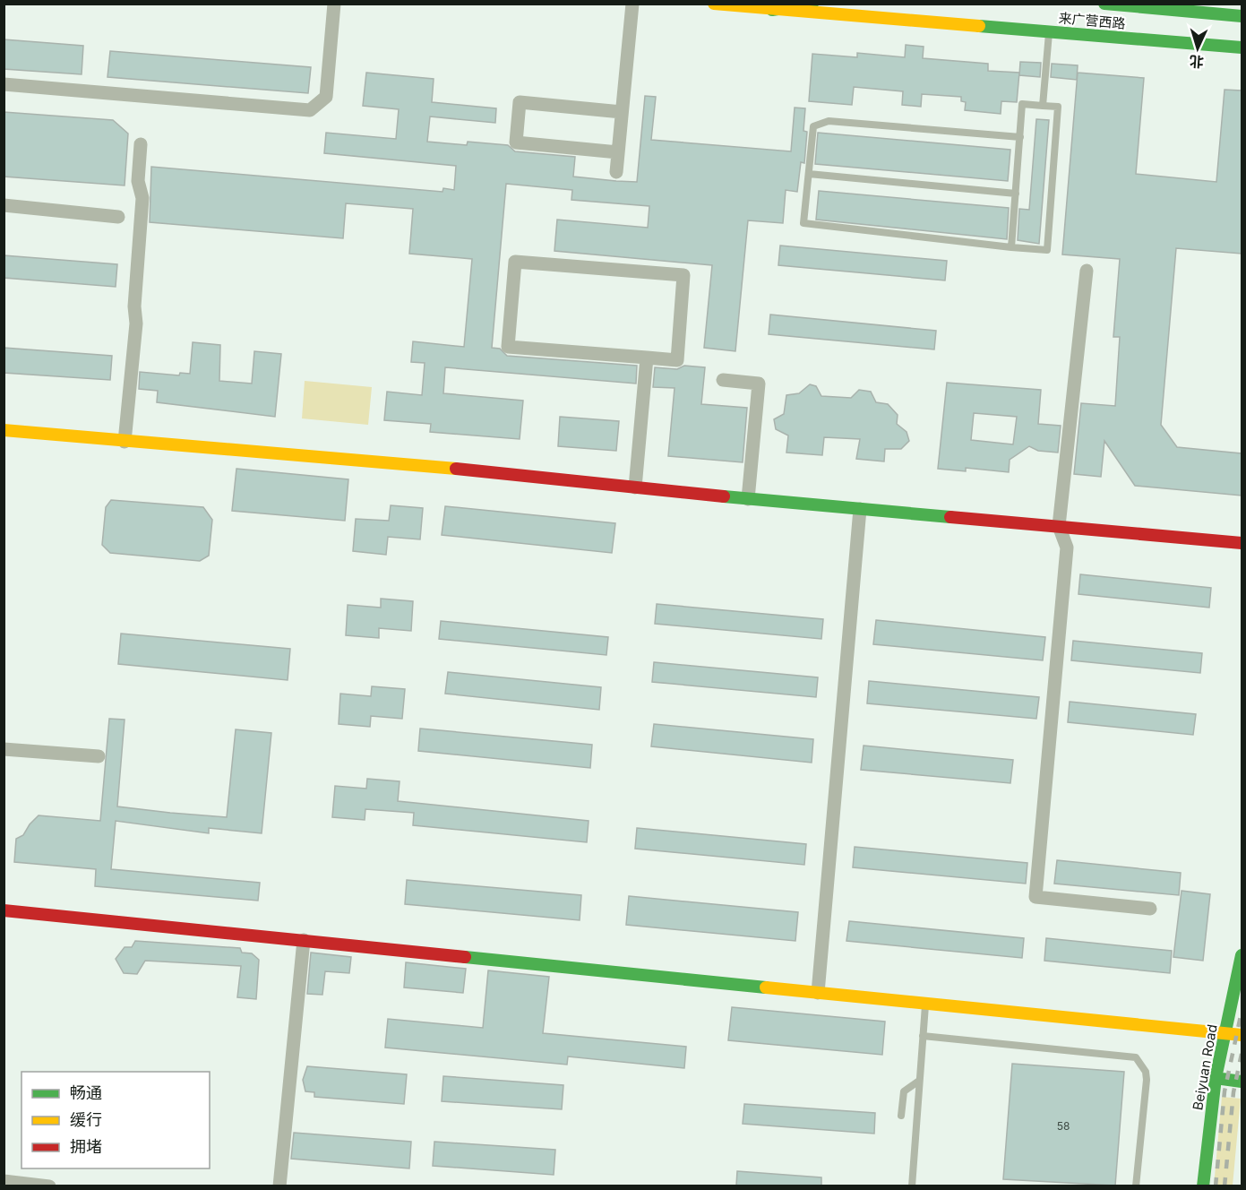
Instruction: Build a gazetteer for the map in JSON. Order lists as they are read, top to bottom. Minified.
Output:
{"streets":{"main road":["来广营西路","Beiyuan Road"]},"house_numbers":["58"],"legend":["畅通","缓行","拥堵"],"north":"bottom"}
